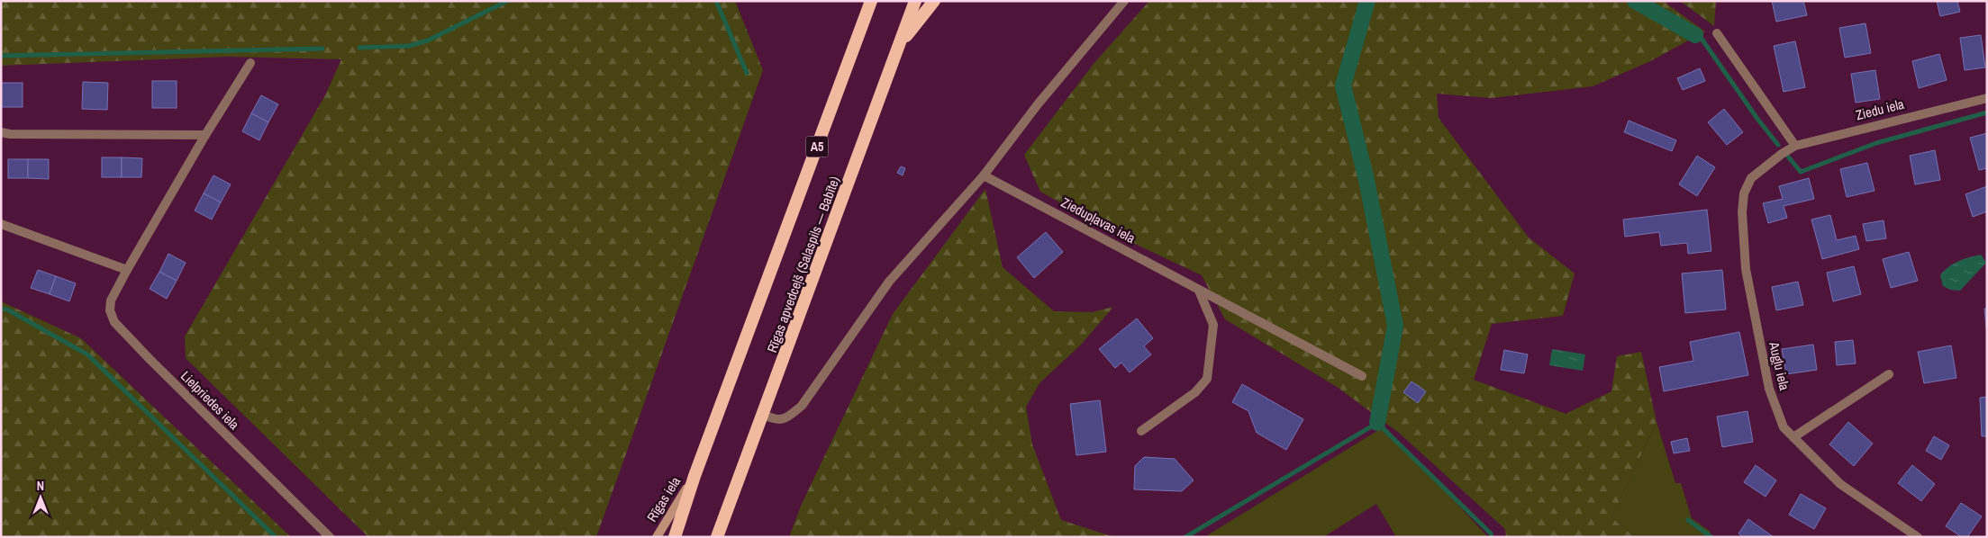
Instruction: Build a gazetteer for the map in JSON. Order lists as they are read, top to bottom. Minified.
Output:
{"streets":{"highway":["A5","Rīgas apvedceļš (Salaspils — Babīte)"],"main road":["Rīgas iela"],"street":["Ziedu iela","Ziedupļavas iela","Augļu iela","Lielpriedes iela"]},"crossings":[["Ziedu iela","Augļu iela"],["Rīgas apvedceļš (Salaspils — Babīte)","Rīgas iela"]],"north":"top"}
